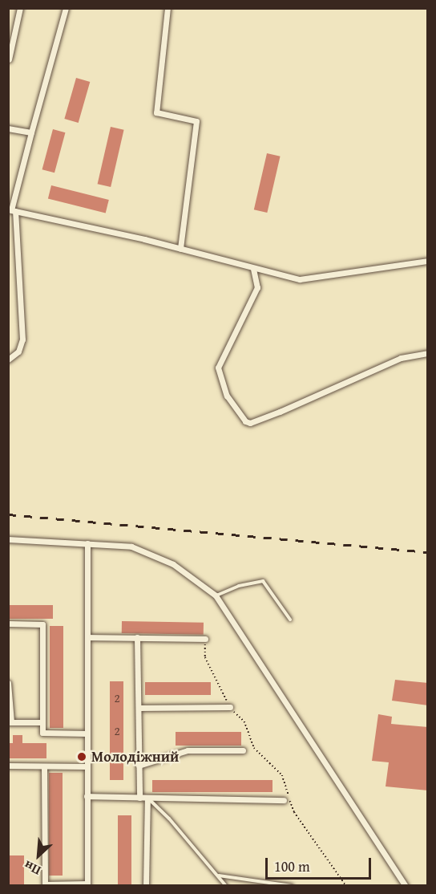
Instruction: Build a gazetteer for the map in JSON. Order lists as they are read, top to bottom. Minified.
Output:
{"places":["Молодіжний"],"house_numbers":["2","2"],"scale_bar":"100 m","north":"bottom left"}
